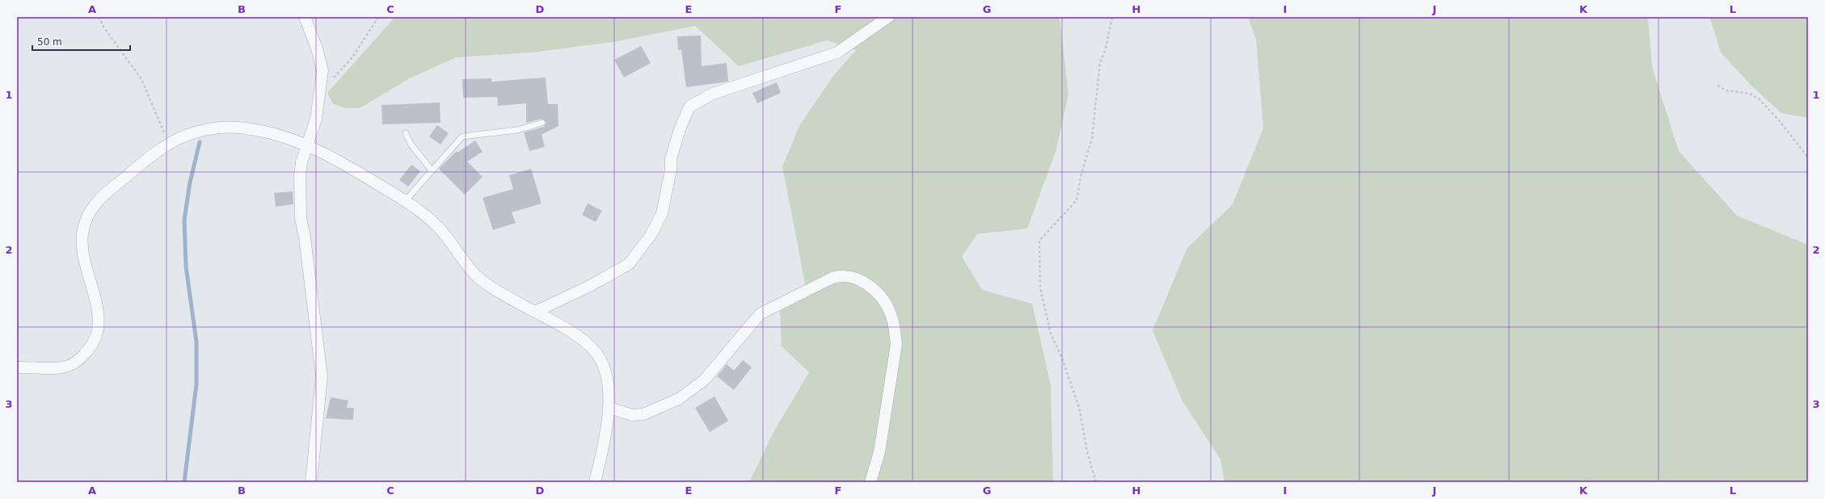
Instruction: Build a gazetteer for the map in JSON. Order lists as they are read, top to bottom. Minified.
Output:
{"scale_bar":"50 m","grid":{"columns":["A","B","C","D","E","F","G","H","I","J","K","L"],"rows":["1","2","3"]}}
